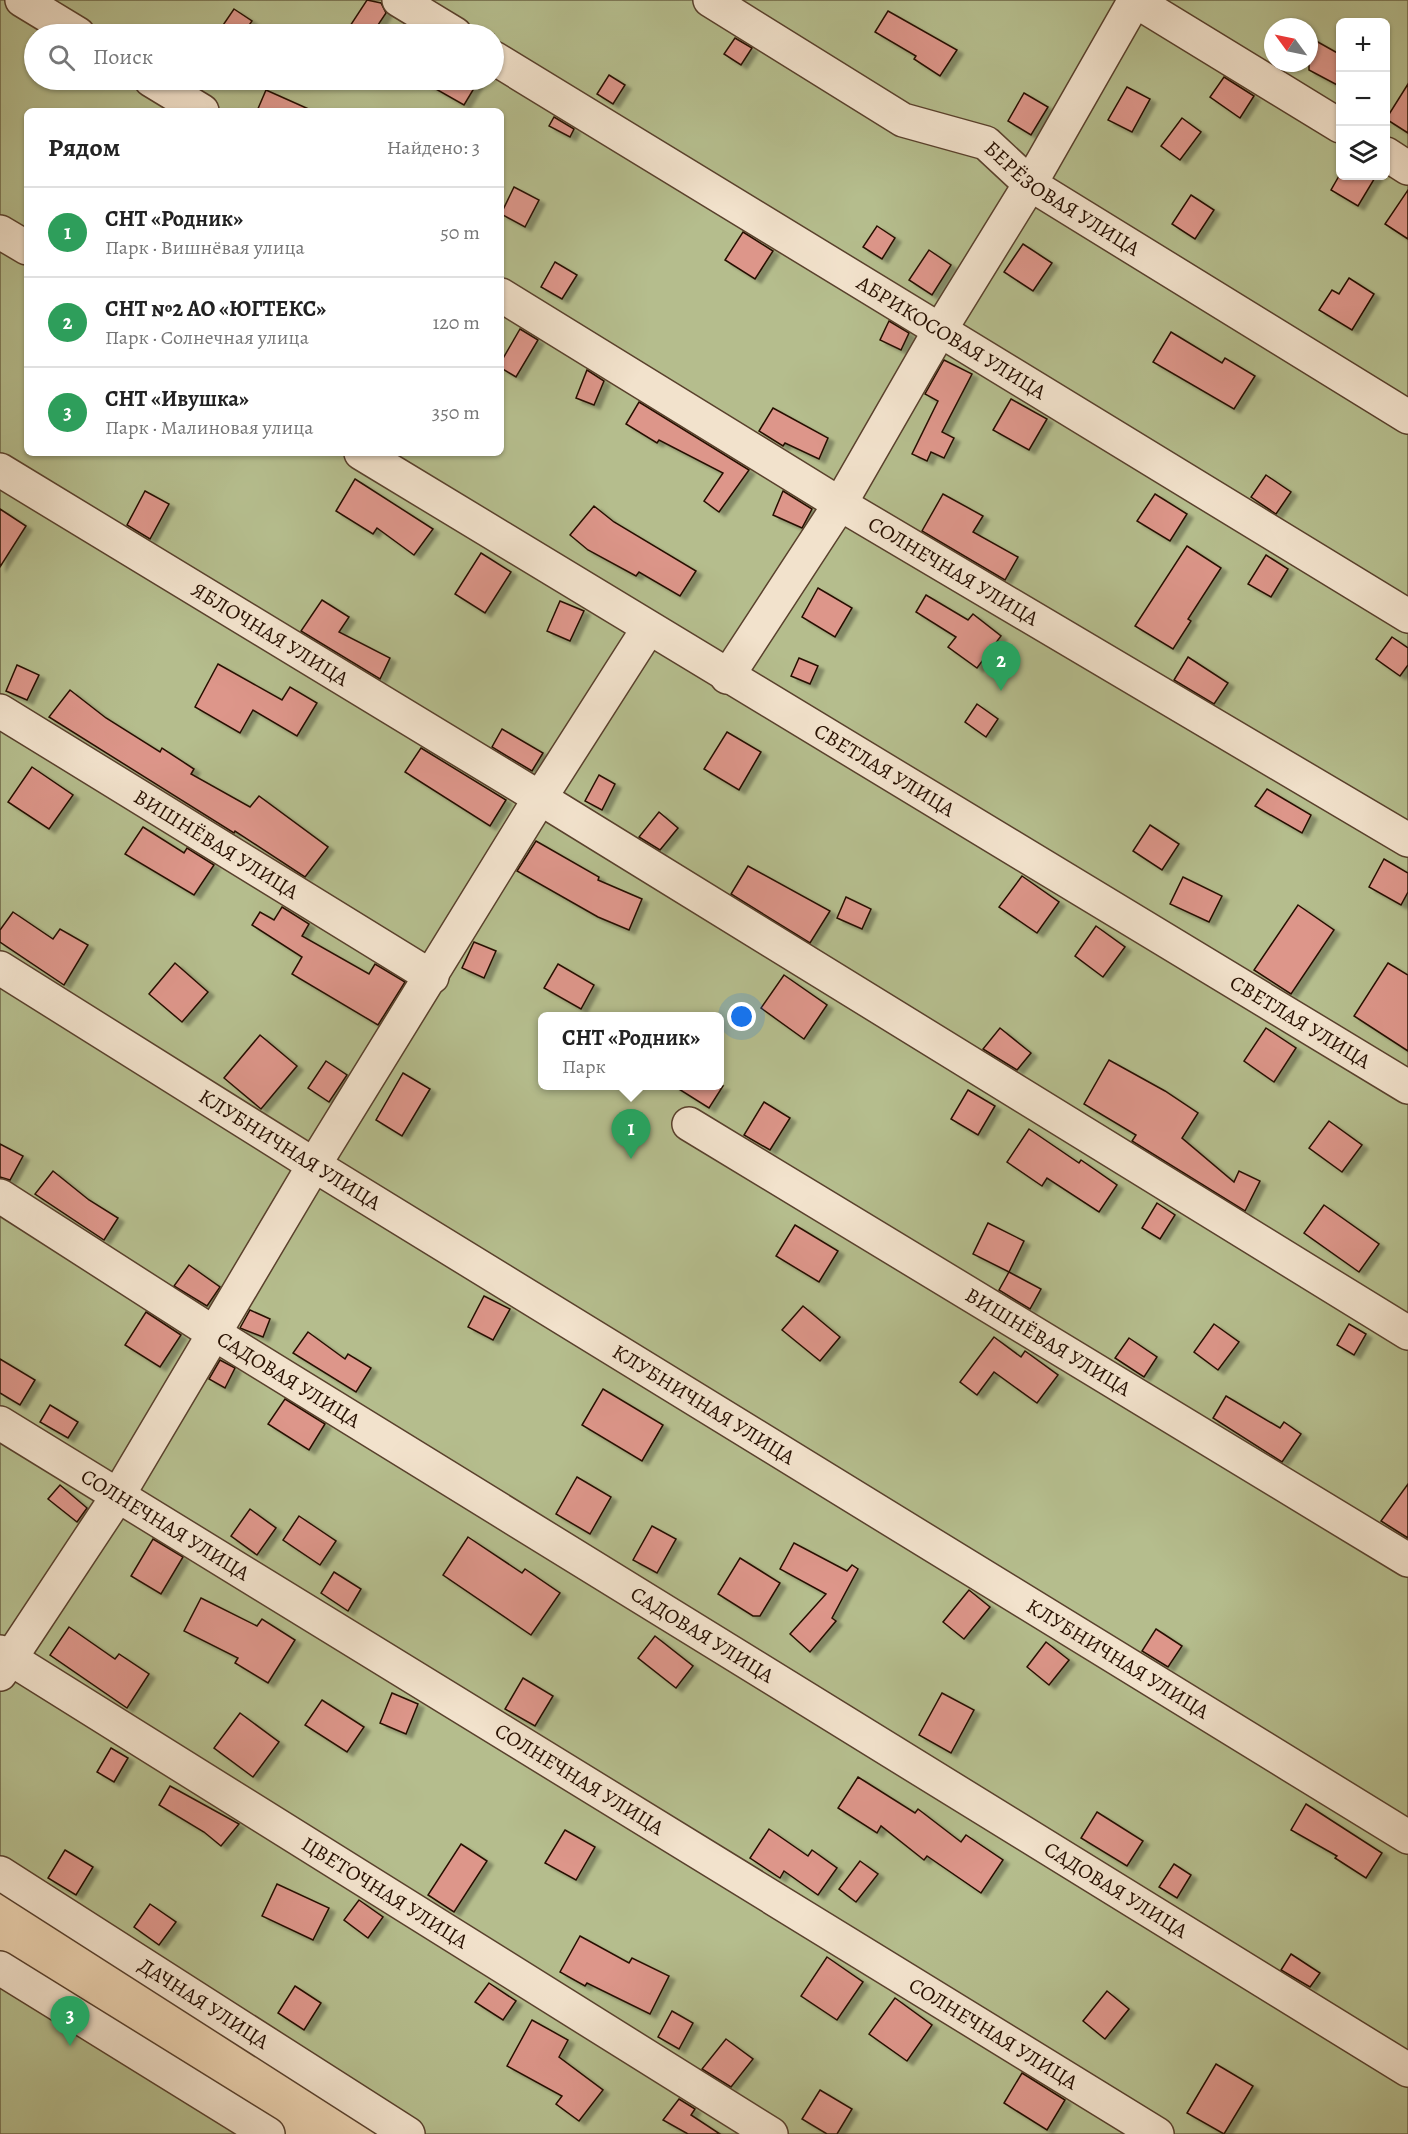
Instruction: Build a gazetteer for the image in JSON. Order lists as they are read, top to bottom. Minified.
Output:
{"streets":{"street":["БЕРЁЗОВАЯ УЛИЦА","АБРИКОСОВАЯ УЛИЦА","СОЛНЕЧНАЯ УЛИЦА","ЯБЛОЧНАЯ УЛИЦА","СВЕТЛАЯ УЛИЦА","ВИШНЁВАЯ УЛИЦА","КЛУБНИЧНАЯ УЛИЦА","САДОВАЯ УЛИЦА","ЦВЕТОЧНАЯ УЛИЦА","ДАЧНАЯ УЛИЦА"]},"north":"top left","page":{"map_buttons":["+","−"],"search":"Поиск","heading":["Рядом","Найдено: 3"],"list":[{"mark":"1","name":"СНТ «Родник»","note":"Парк · Вишнёвая улица","value":"50 m"},{"mark":"2","name":"СНТ №2 АО «ЮГТЕКС»","note":"Парк · Солнечная улица","value":"120 m"},{"mark":"3","name":"СНТ «Ивушка»","note":"Парк · Малиновая улица","value":"350 m"}],"pins":["2","1","3"],"popup":["СНТ «Родник»","Парк"]}}
